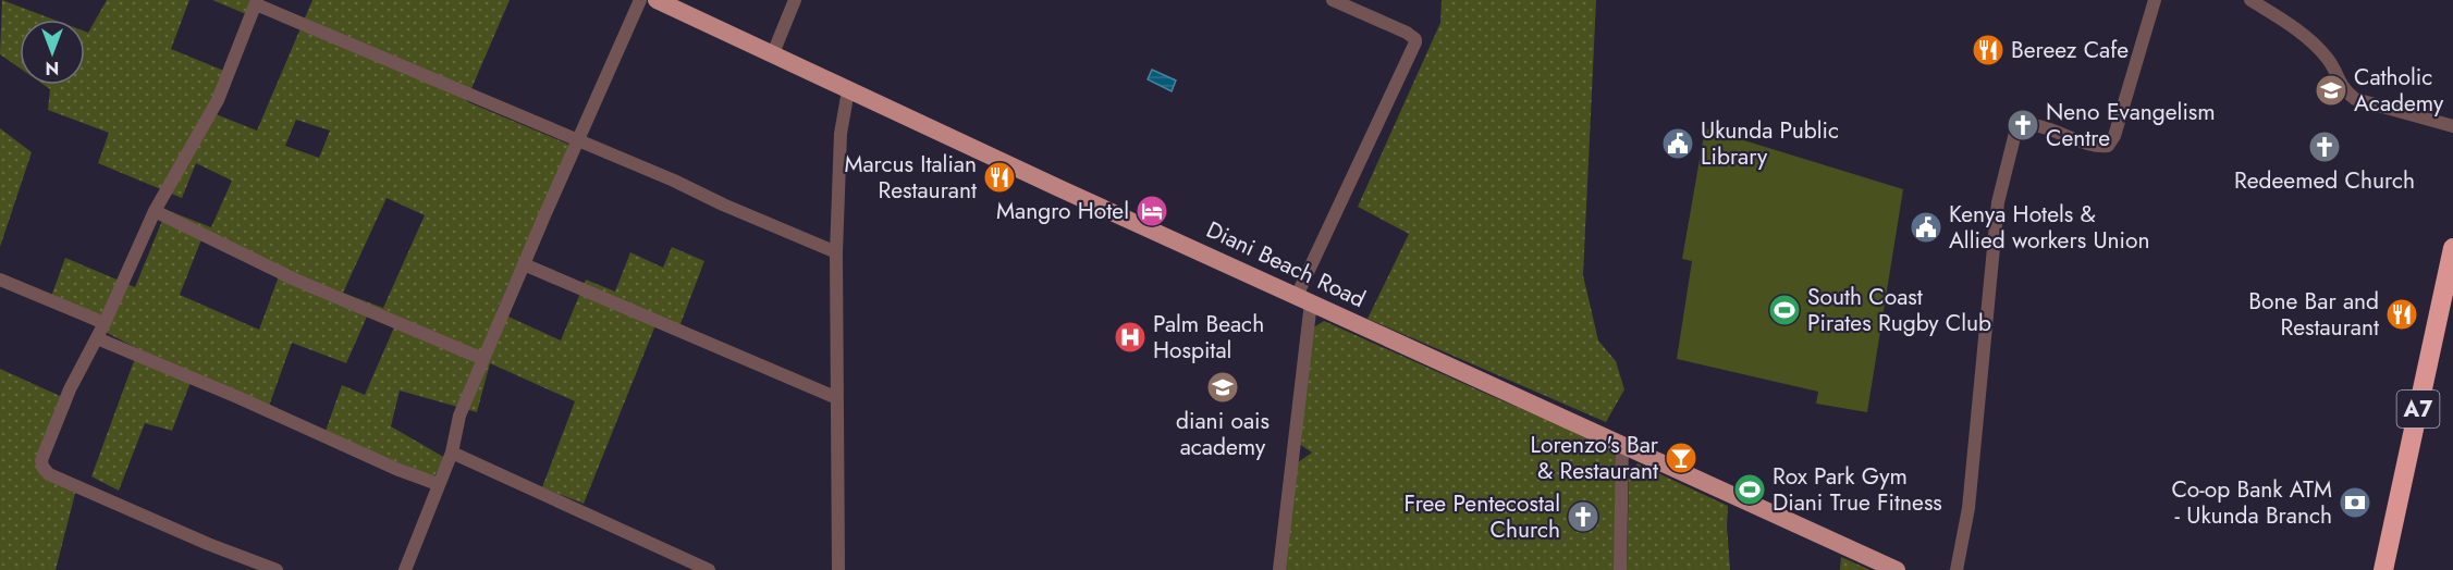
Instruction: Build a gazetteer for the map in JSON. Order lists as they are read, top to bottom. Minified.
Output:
{"streets":{"highway":["A7"],"main road":["Diani Beach Road"]},"places":{"restaurant":["Bereez Cafe","Marcus Italian Restaurant","Bone Bar and Restaurant"],"school or university":["Catholic Academy","diani oais academy"],"church":["Neno Evangelism Centre","Redeemed Church","Free Pentecostal Church"],"public building":["Ukunda Public Library","Kenya Hotels & Allied workers Union"],"hotel":["Mangro Hotel"],"sports":["South Coast Pirates Rugby Club","Rox Park Gym Diani True Fitness"],"hospital":["Palm Beach Hospital"],"bar":["Lorenzo's Bar & Restaurant"],"bank":["Co-op Bank ATM - Ukunda Branch"]},"north":"bottom"}
